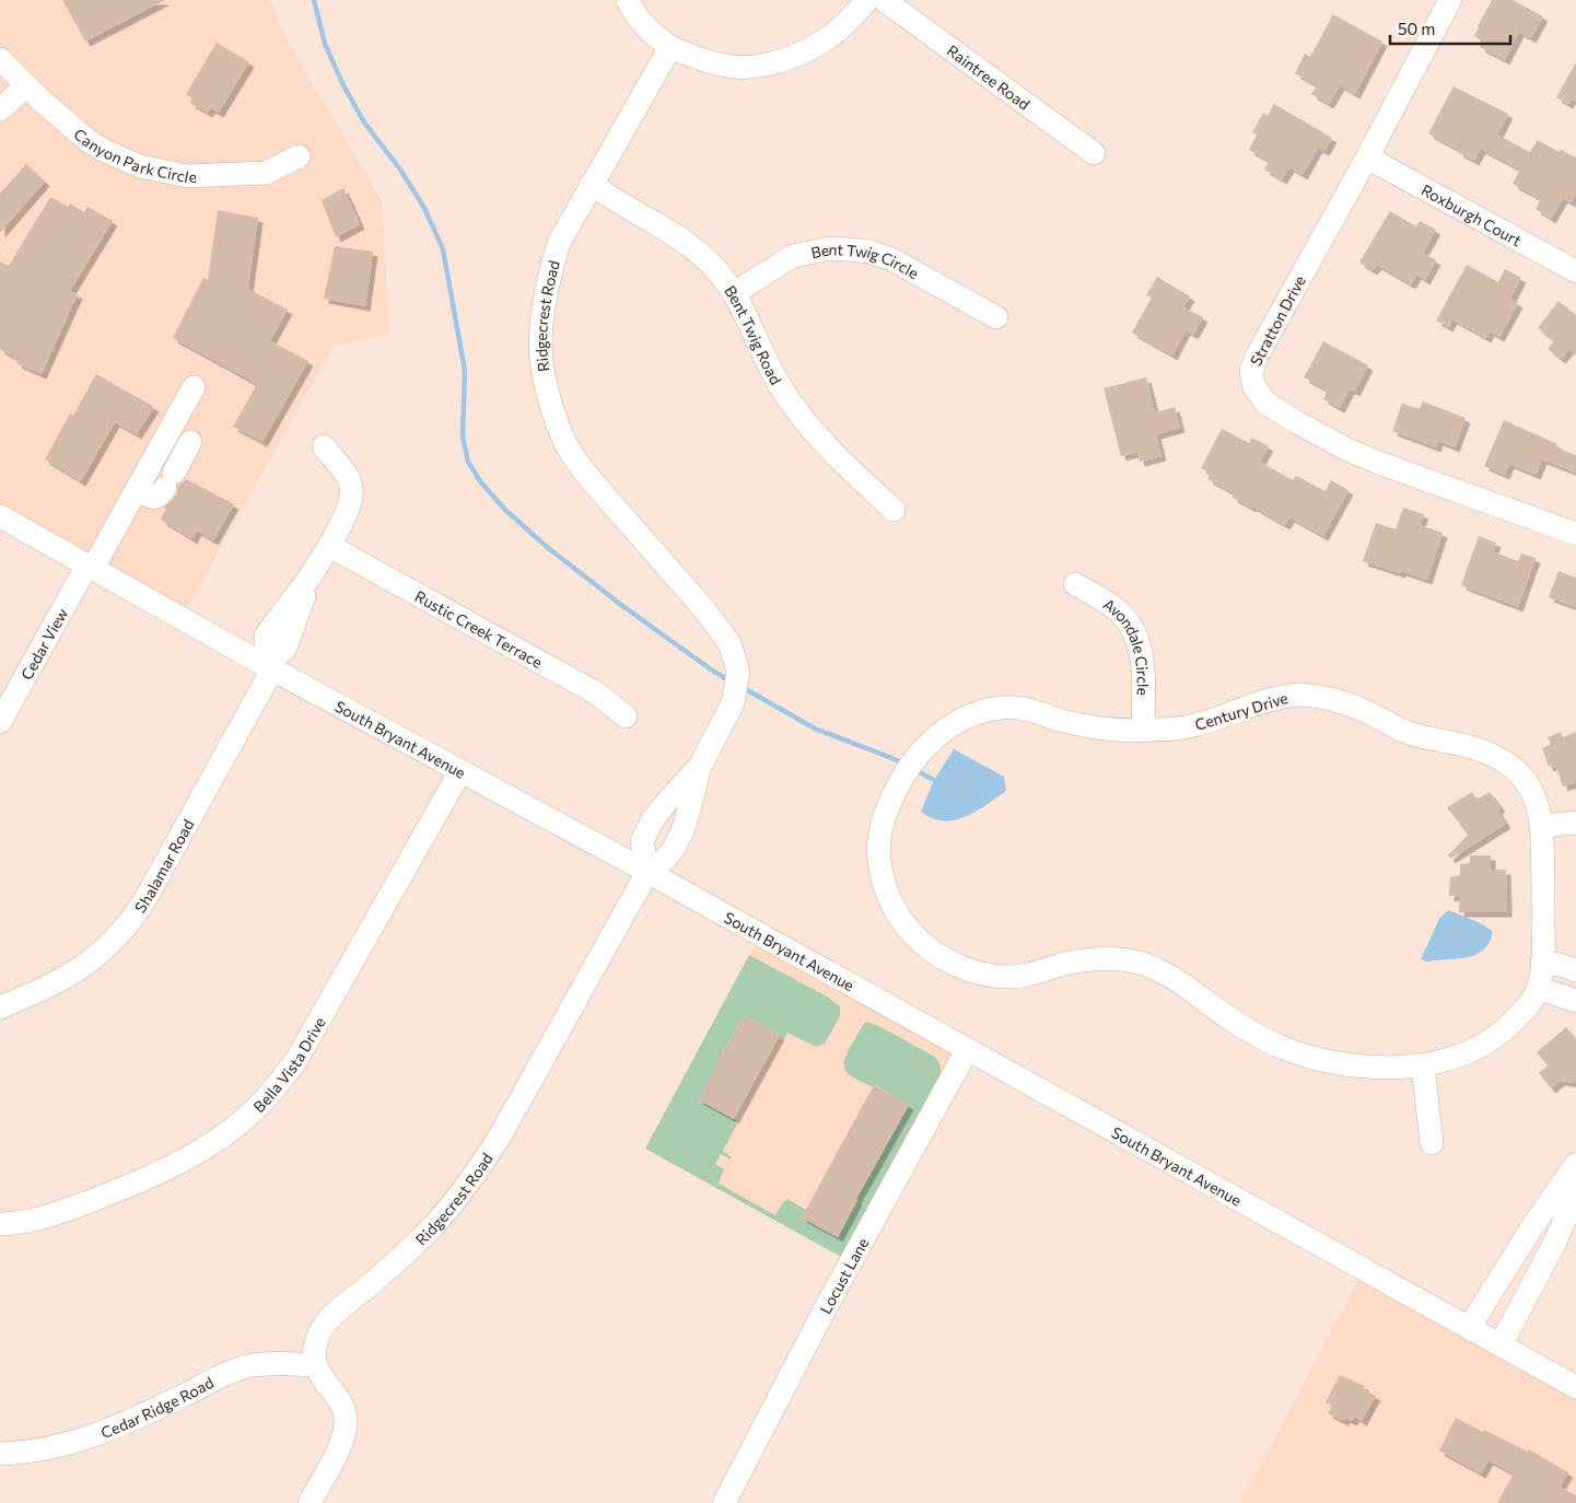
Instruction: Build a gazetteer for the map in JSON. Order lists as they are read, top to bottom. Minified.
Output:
{"streets":{"street":["Raintree Road","Canyon Park Circle","Roxburgh Court","Bent Twig Circle","Ridgecrest Road","Stratton Drive","Bent Twig Road","Rustic Creek Terrace","Cedar View","Avondale Circle","Century Drive","South Bryant Avenue","Shalamar Road","Bella Vista Drive","Locust Lane","Cedar Ridge Road"]},"crossings":[["Roxburgh Court","Stratton Drive"],["Bent Twig Circle","Bent Twig Road"],["Ridgecrest Road","Bent Twig Road"],["Ridgecrest Road","South Bryant Avenue"],["Ridgecrest Road","Cedar Ridge Road"],["Cedar View","South Bryant Avenue"],["Avondale Circle","Century Drive"],["South Bryant Avenue","Shalamar Road"],["South Bryant Avenue","Bella Vista Drive"],["South Bryant Avenue","Locust Lane"]],"scale_bar":"50 m"}
